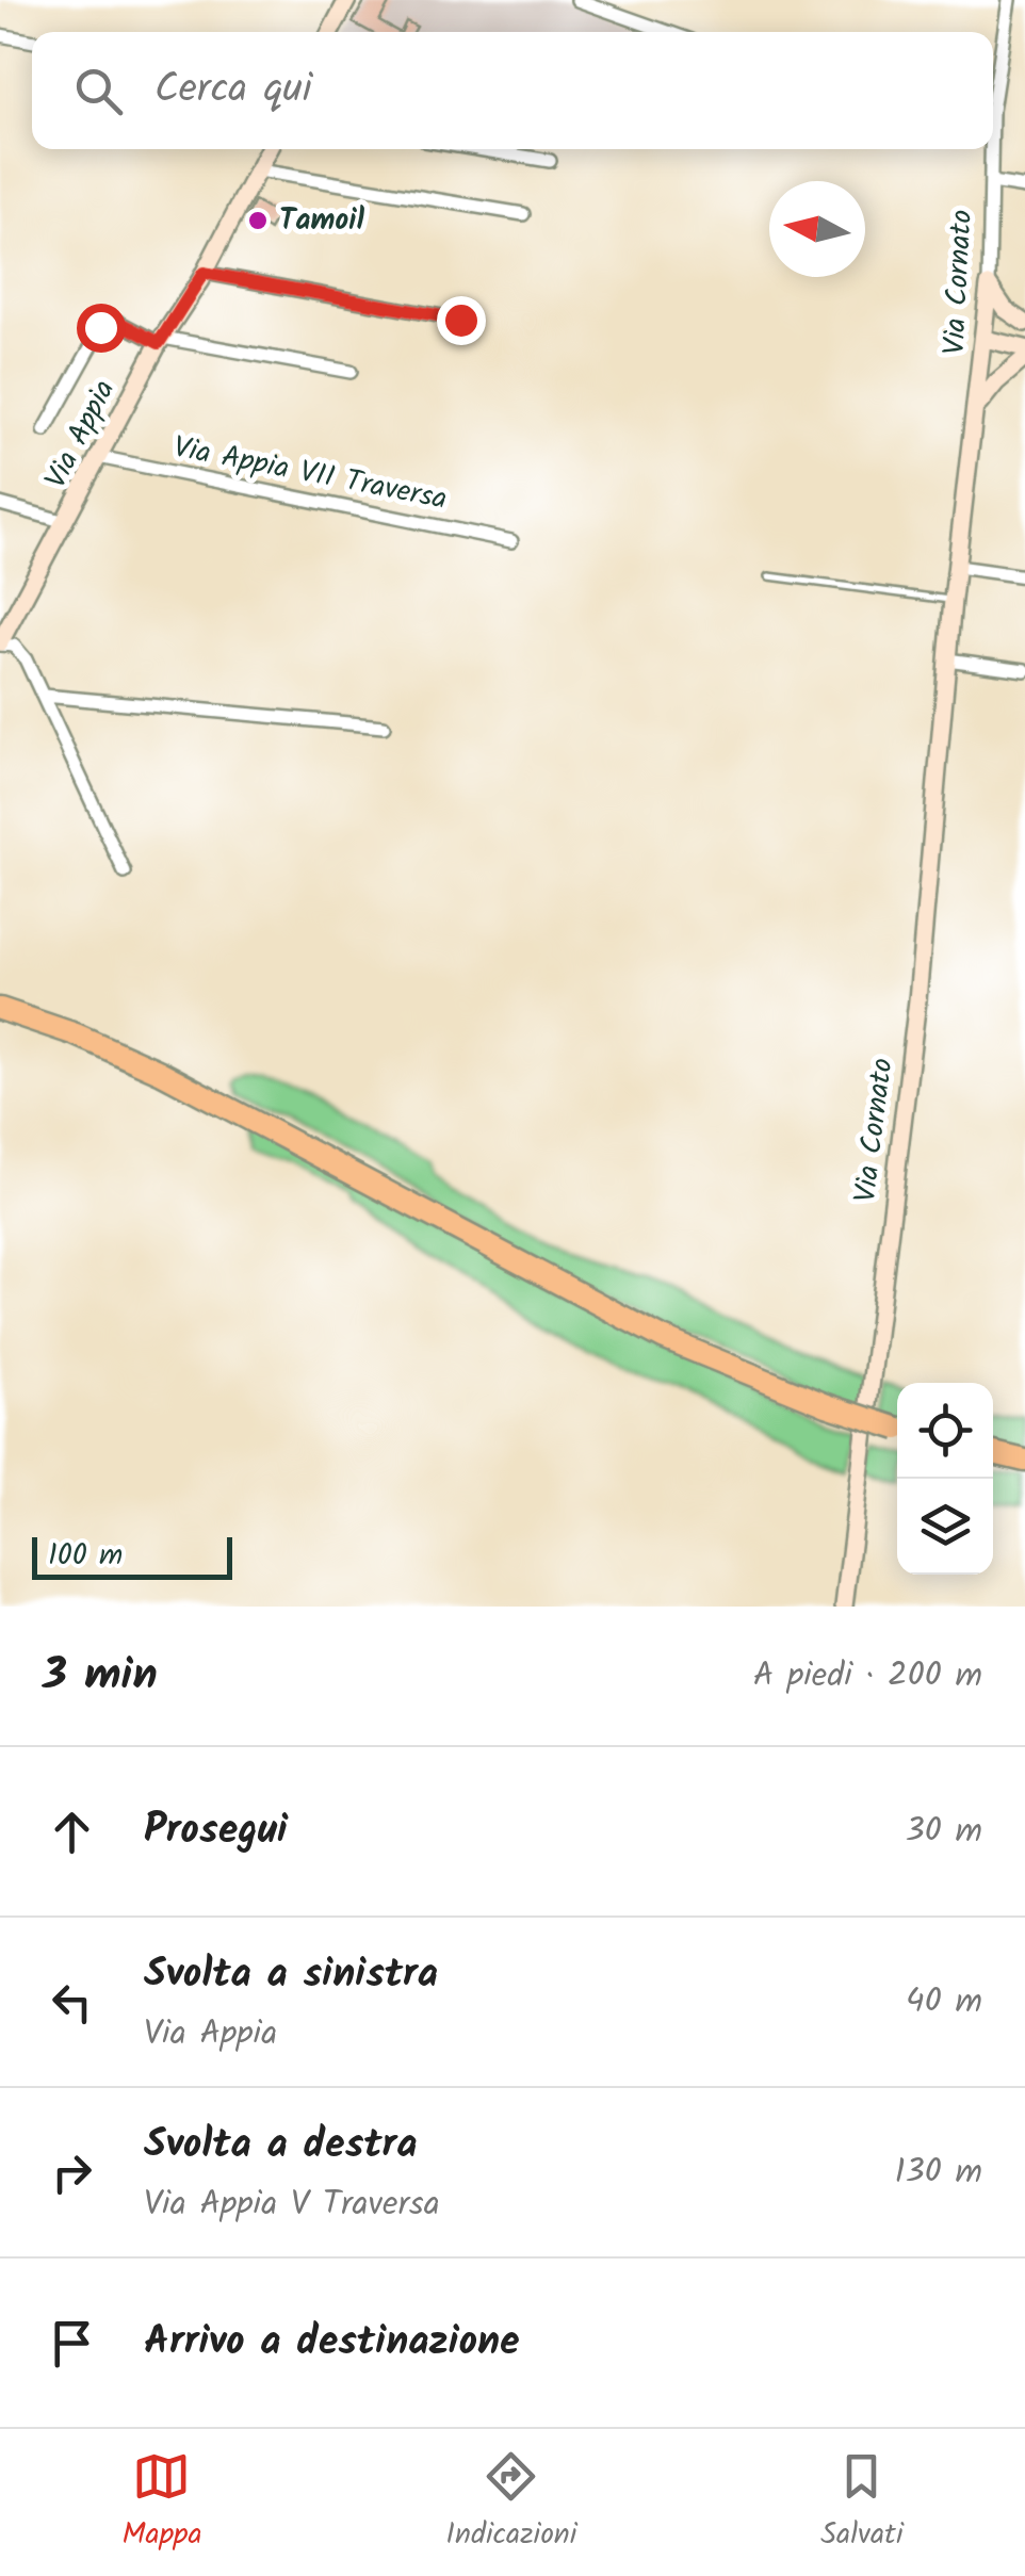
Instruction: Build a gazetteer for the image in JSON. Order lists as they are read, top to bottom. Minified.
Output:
{"streets":{"street":["Via Cornato","Via Appia","Via Appia VII Traversa"]},"crossings":[["Via Appia","Via Appia VII Traversa"]],"places":["Tamoil"],"scale_bar":"100 m","north":"left","page":{"search":"Cerca qui","scale":"100 m","heading":["3 min","A piedi · 200 m"],"list":[["Prosegui","30 m"],["Svolta a sinistra","Via Appia","40 m"],["Svolta a destra","Via Appia V Traversa","130 m"],"Arrivo a destinazione"],"nav":["Mappa","Indicazioni","Salvati"]}}
